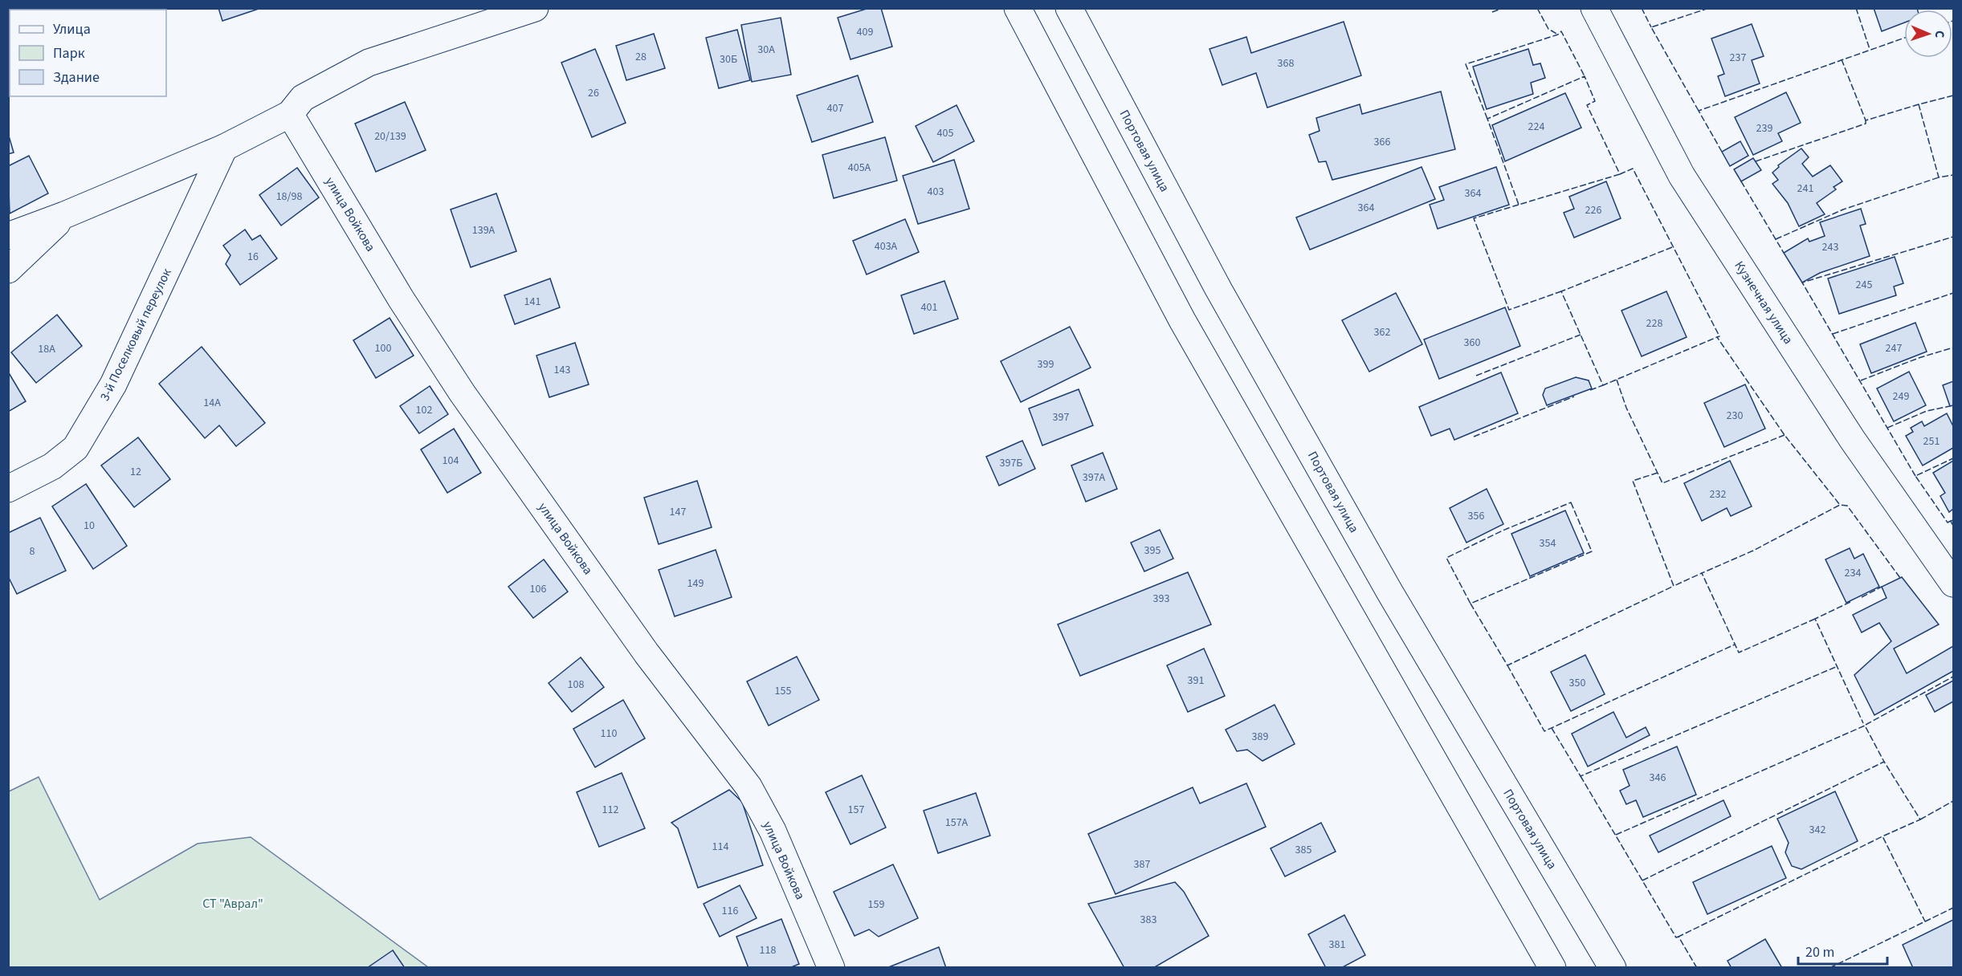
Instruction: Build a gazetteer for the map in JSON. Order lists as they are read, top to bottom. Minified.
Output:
{"streets":{"street":["Портовая улица","улица Войкова","Кузнечная улица","3-й Поселковый переулок"]},"parks":["СТ \"Аврал\""],"house_numbers":["409","30А","28","237","30Б","368","26","407","224","239","405","20/139","366","405А","241","403","364","18/98","364","226","139А","403А","243","16","245","141","401","228","362","360","100","247","18А","399","143","249","14А","102","230","397","251","104","397Б","12","397А","232","147","356","10","354","395","8","234","149","106","393","391","350","108","155","110","389","346","112","157","157А","342","114","385","387","159","116","383","381","118"],"legend":["Улица","Парк","Здание"],"scale_bar":"20 m","north":"right"}
